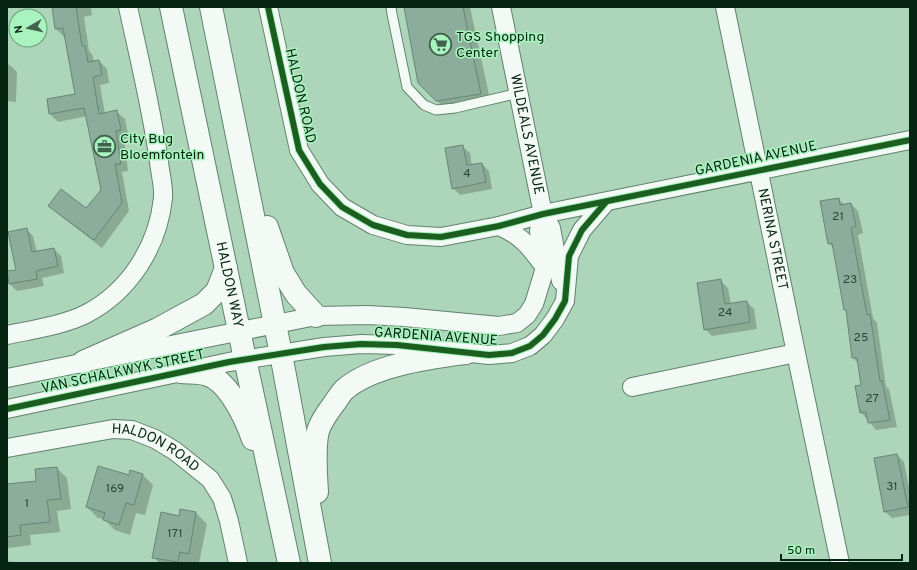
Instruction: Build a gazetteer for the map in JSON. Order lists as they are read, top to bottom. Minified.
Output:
{"streets":{"highway":["HALDON WAY"],"street":["HALDON ROAD","WILDEALS AVENUE","GARDENIA AVENUE","NERINA STREET","VAN SCHALKWYK STREET"]},"crossings":[["HALDON ROAD","WILDEALS AVENUE"],["HALDON ROAD","GARDENIA AVENUE"],["WILDEALS AVENUE","GARDENIA AVENUE"],["GARDENIA AVENUE","NERINA STREET"],["GARDENIA AVENUE","HALDON WAY"],["GARDENIA AVENUE","VAN SCHALKWYK STREET"],["HALDON WAY","VAN SCHALKWYK STREET"]],"places":{"supermarket":["TGS Shopping Center"],"office":["City Bug Bloemfontein"]},"house_numbers":["4","21","23","24","25","27","31","169","1","171"],"scale_bar":"50 m","north":"left"}
